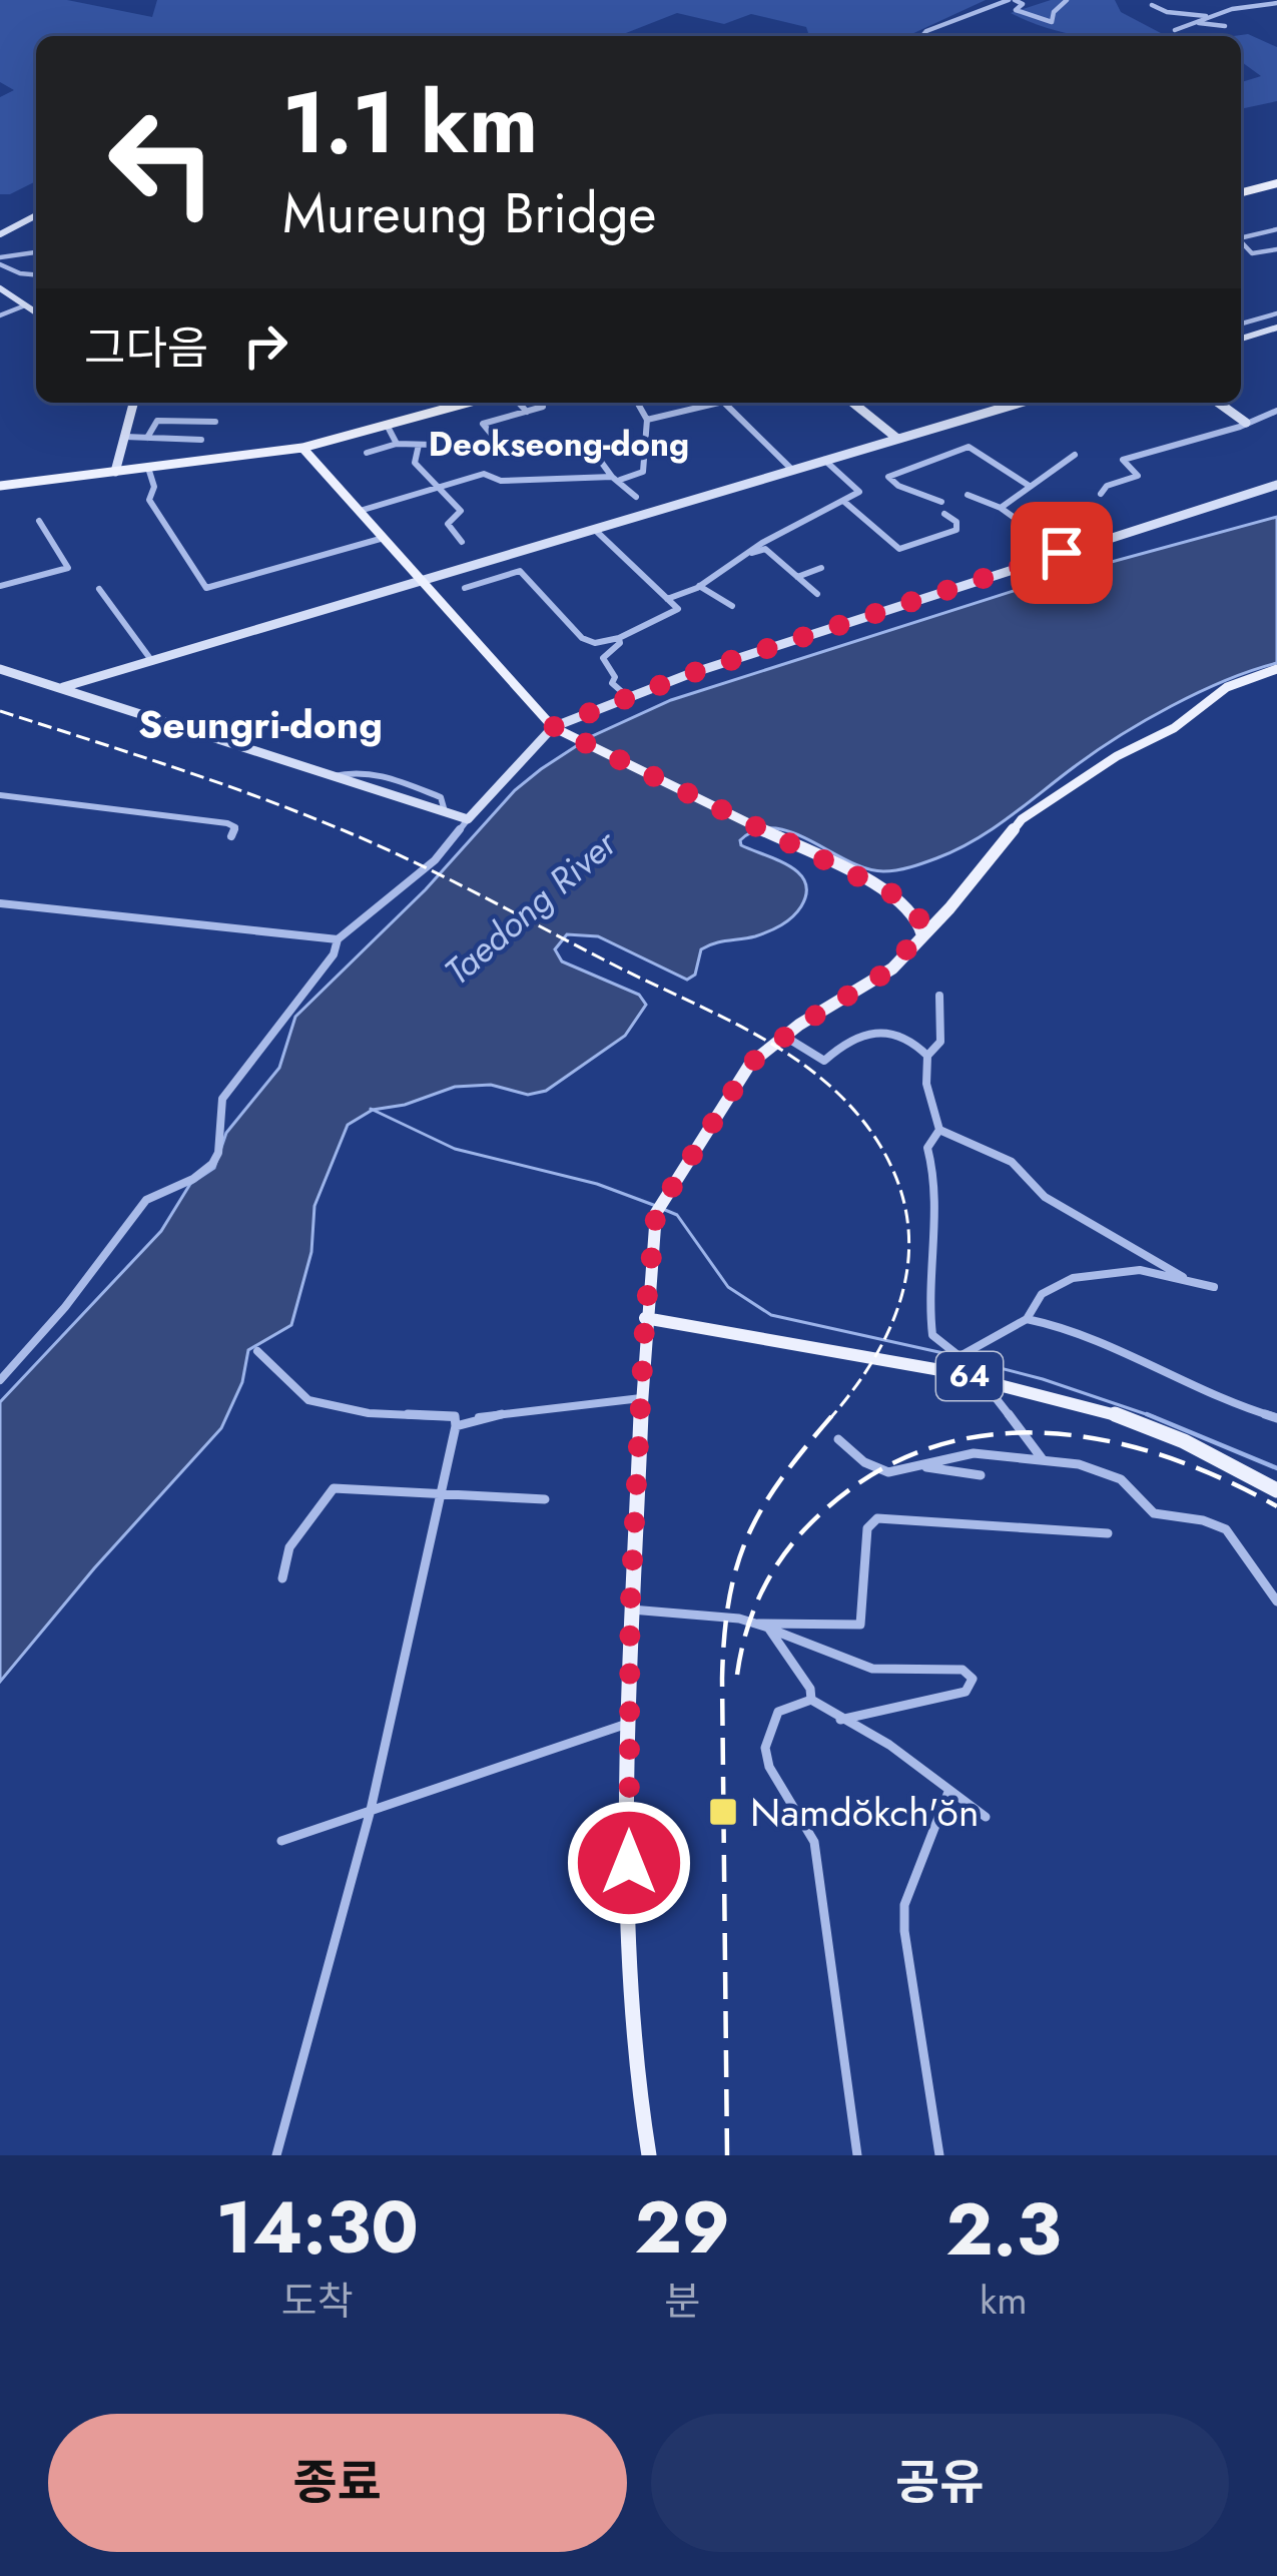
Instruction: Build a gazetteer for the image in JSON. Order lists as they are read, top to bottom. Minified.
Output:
{"streets":{"main road":["64"]},"districts":["Deokseong-dong","Seungri-dong"],"water":["Taedong River"],"places":{"transit":["Namdŏkch'ŏn"]},"page":{"turn":["1.1 km","Mureung Bridge"],"then":"그다음","eta":["14:30","도착","29","분","2.3","km"],"buttons":["종료","공유"]}}
